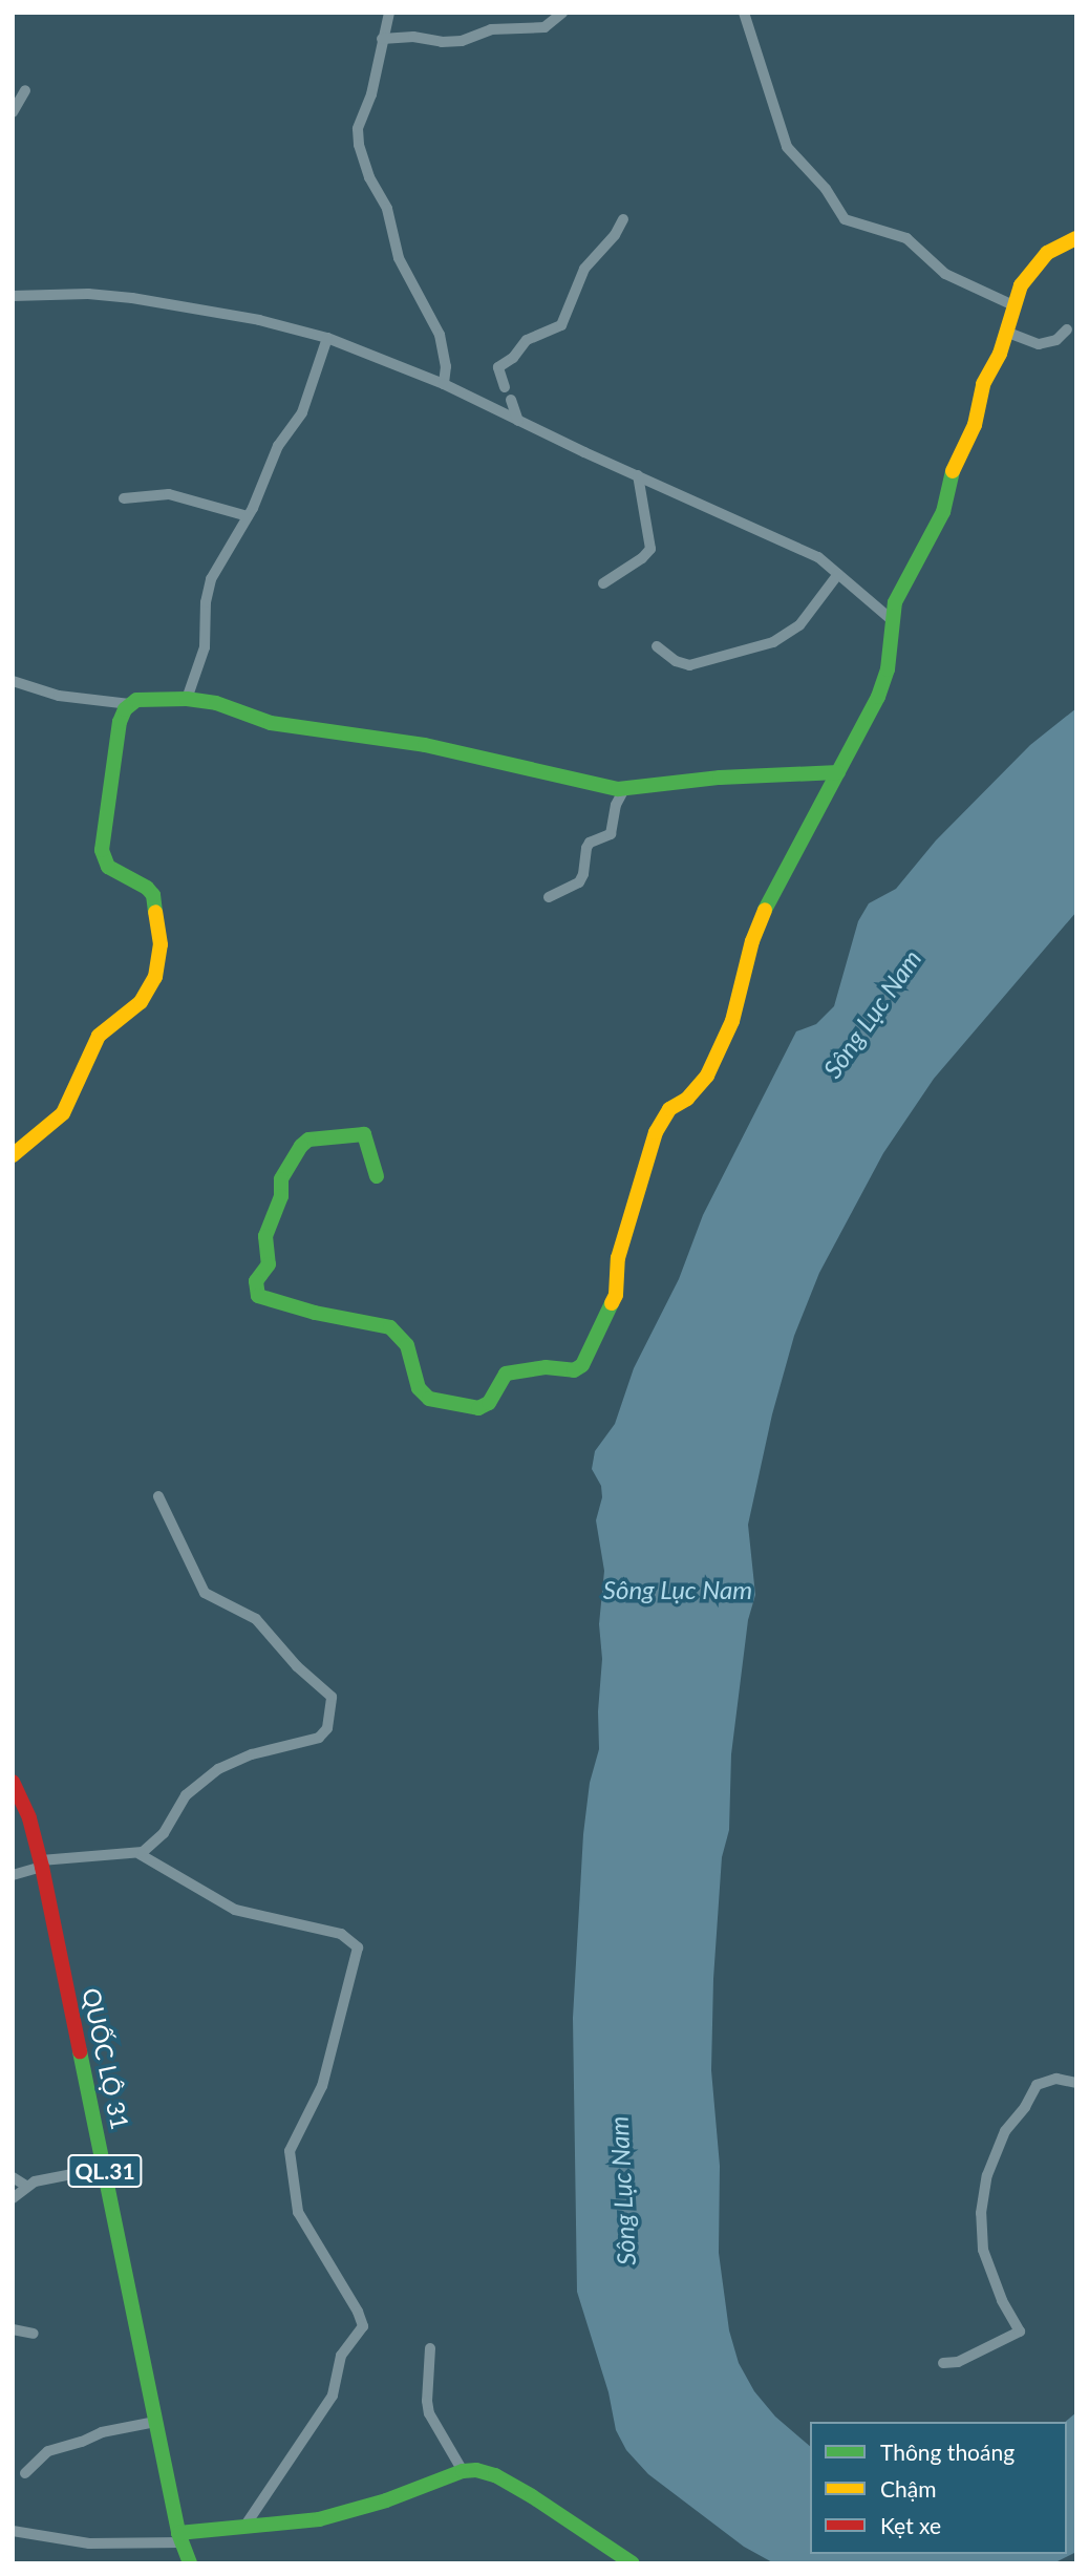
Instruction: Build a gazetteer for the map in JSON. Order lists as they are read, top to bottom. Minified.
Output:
{"streets":{"main road":["QUỐC LỘ 31","QL.31"]},"water":["Sông Lục Nam"],"legend":["Thông thoáng","Chậm","Kẹt xe"]}
